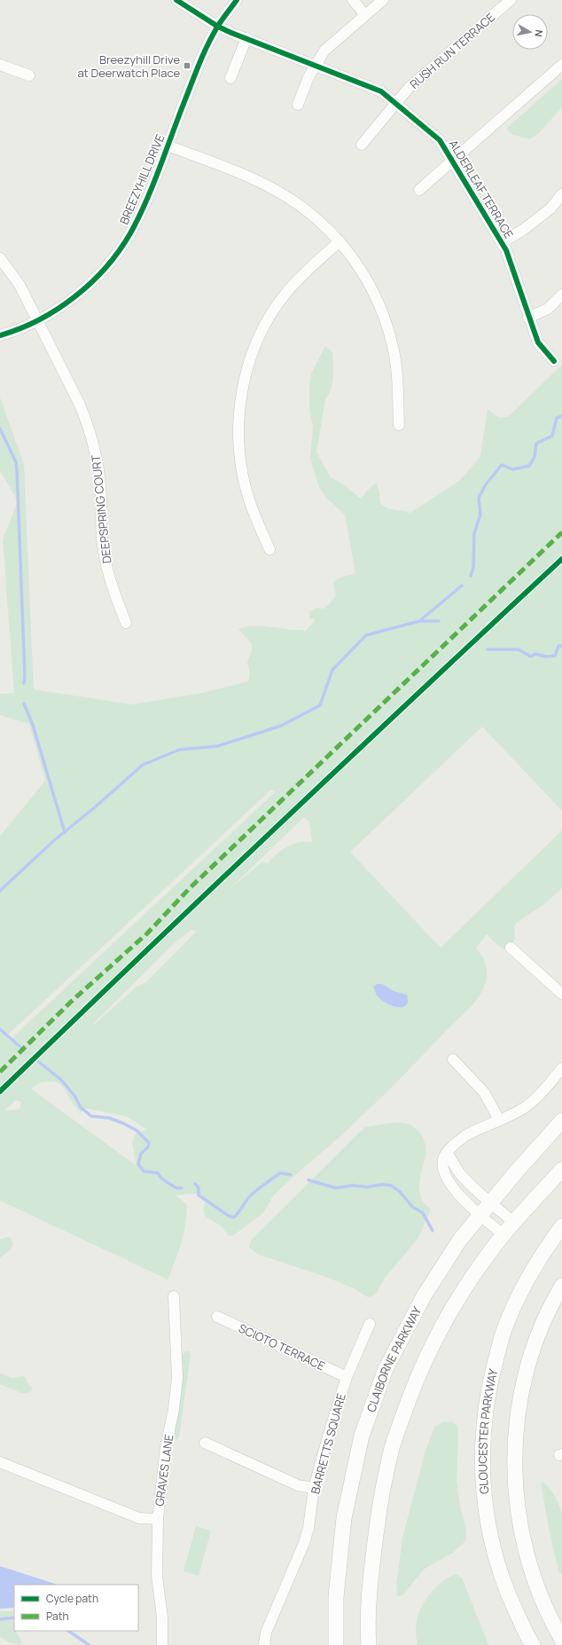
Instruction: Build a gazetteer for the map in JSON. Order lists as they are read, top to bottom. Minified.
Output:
{"streets":{"main road":["CLAIBORNE PARKWAY","GLOUCESTER PARKWAY"],"street":["RUSH RUN TERRACE","BREEZYHILL DRIVE","ALDERLEAF TERRACE","DEEPSPRING COURT","SCIOTO TERRACE","BARRETTS SQUARE","GRAVES LANE"]},"crossings":[["RUSH RUN TERRACE","ALDERLEAF TERRACE"],["BREEZYHILL DRIVE","ALDERLEAF TERRACE"],["BREEZYHILL DRIVE","DEEPSPRING COURT"],["SCIOTO TERRACE","BARRETTS SQUARE"]],"places":{"transit":["Breezyhill Drive at Deerwatch Place"]},"legend":["Cycle path","Path"],"north":"right"}
